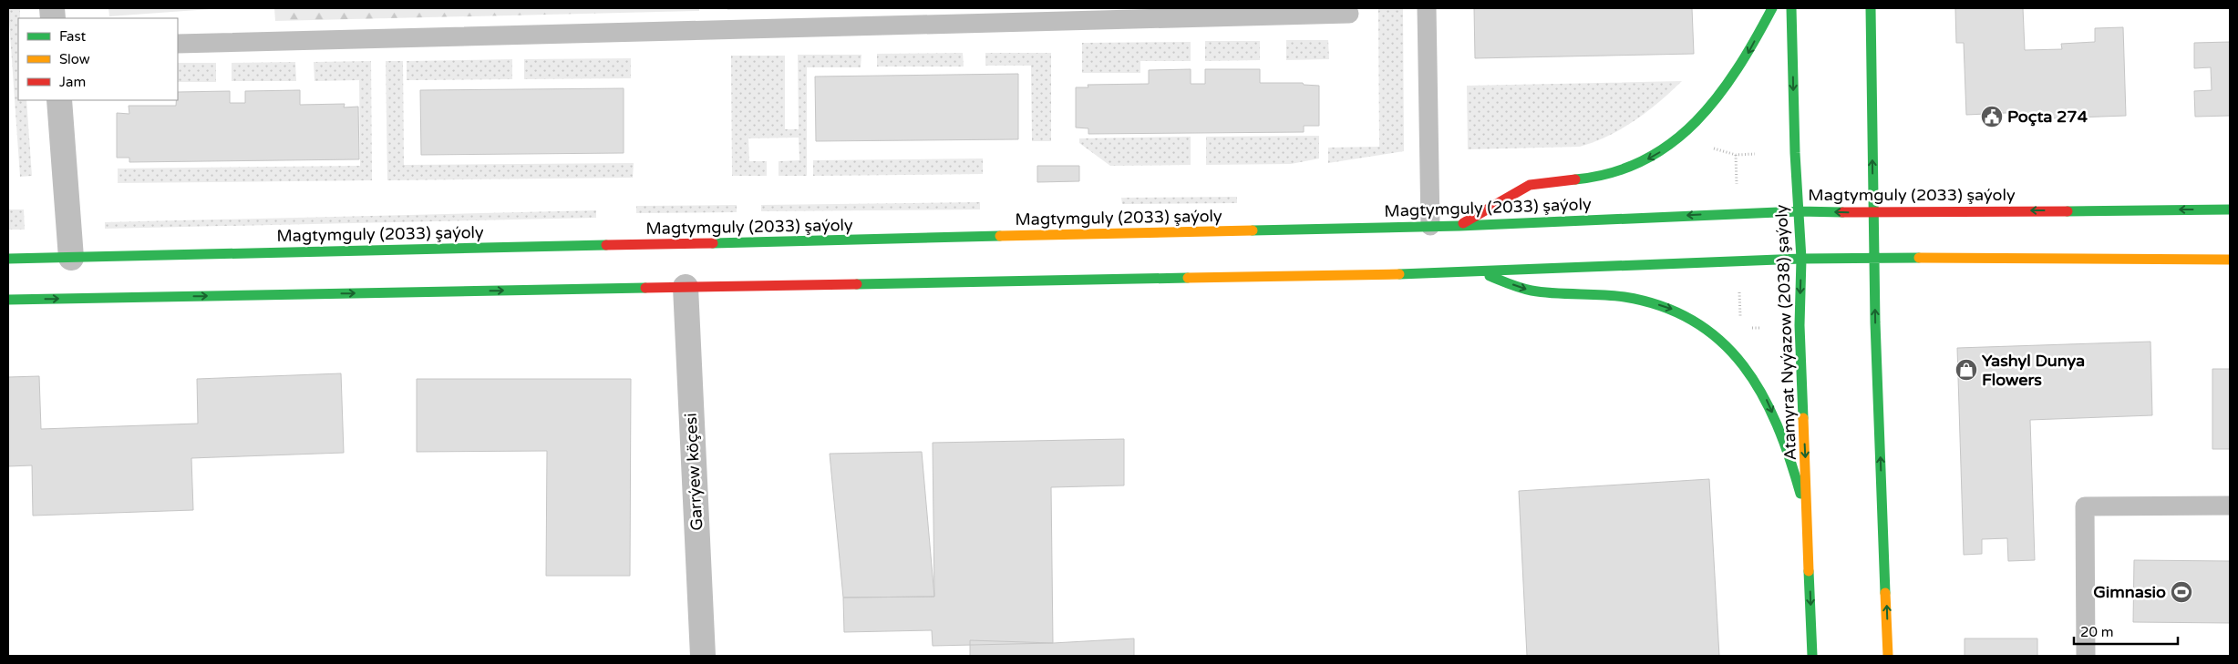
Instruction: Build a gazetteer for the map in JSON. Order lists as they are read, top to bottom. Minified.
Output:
{"streets":{"main road":["Magtymguly (2033) şaýoly","Atamyrat Nyýazow (2038) şaýoly"],"street":["Garrýew köçesi"]},"crossings":[["Magtymguly (2033) şaýoly","Atamyrat Nyýazow (2038) şaýoly"]],"places":{"public building":["Poçta 274"],"shop":["Yashyl Dunya Flowers"],"sports":["Gimnasio"]},"legend":["Fast","Slow","Jam"],"scale_bar":"20 m"}
